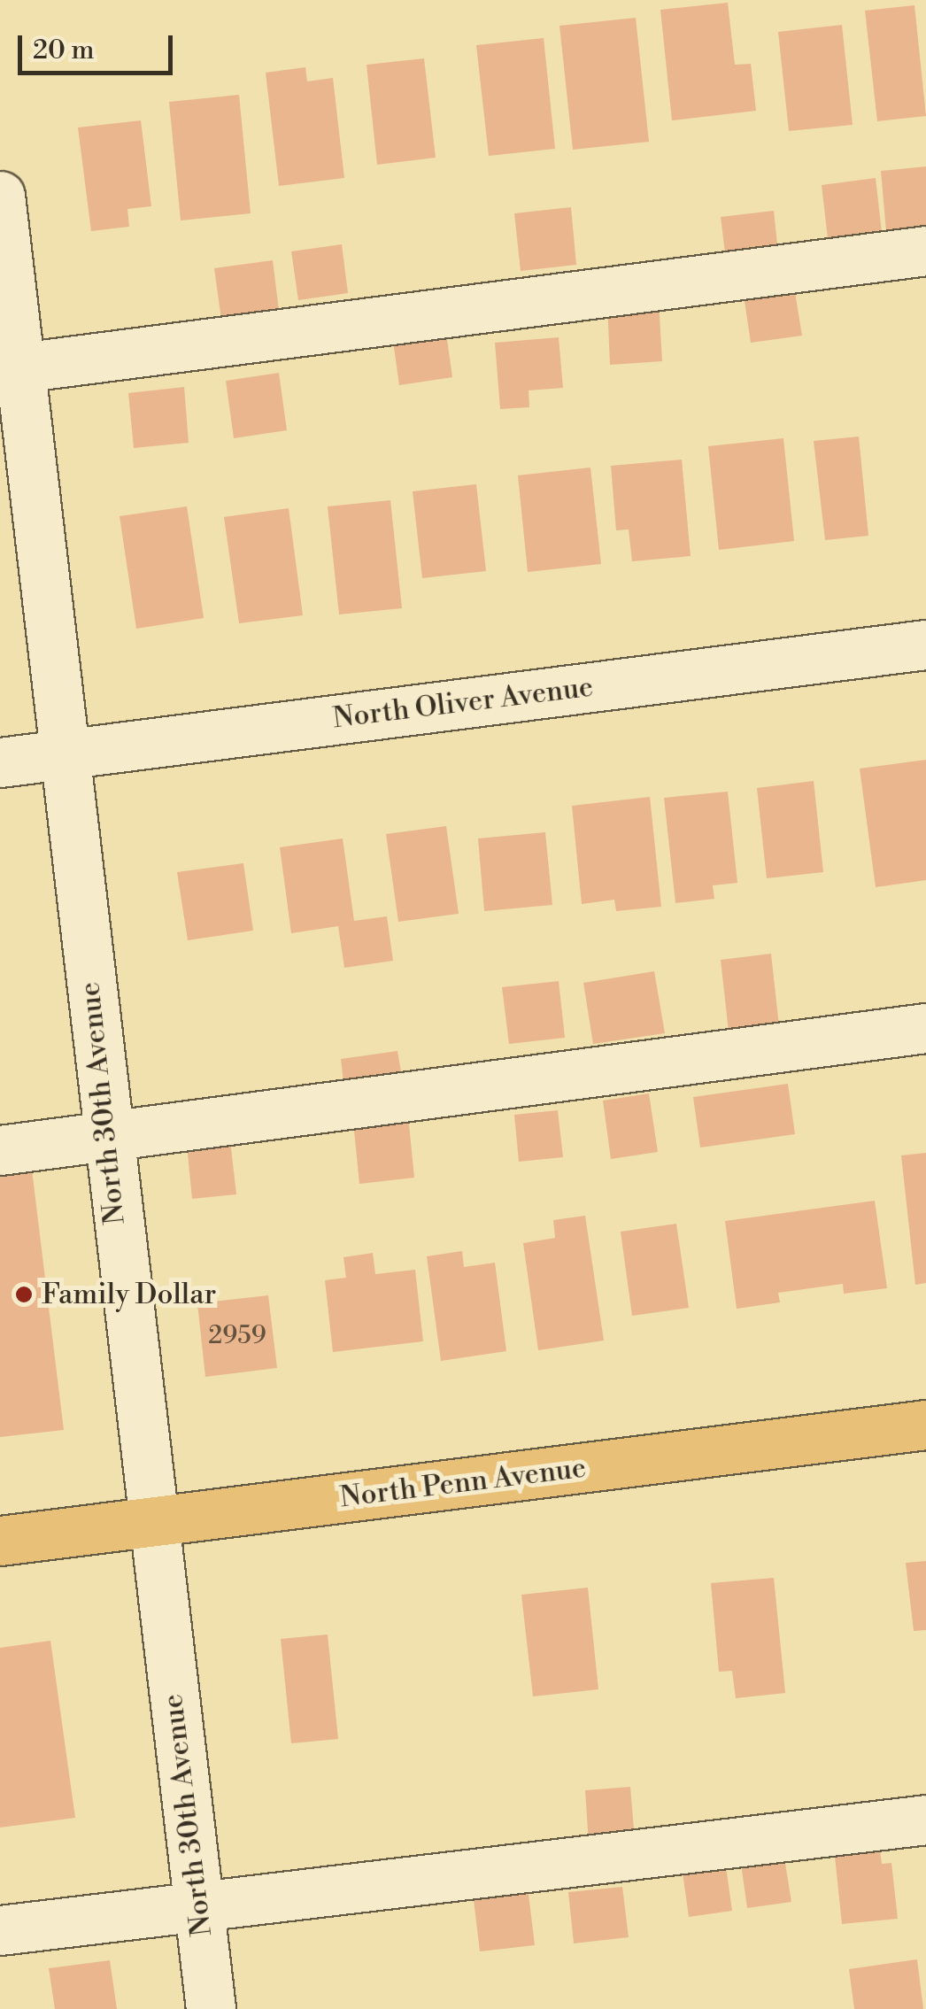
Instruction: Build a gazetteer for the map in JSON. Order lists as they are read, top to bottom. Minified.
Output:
{"streets":{"main road":["North Penn Avenue"],"street":["North Oliver Avenue","North 30th Avenue"]},"crossings":[["North Oliver Avenue","North 30th Avenue"],["North 30th Avenue","North Penn Avenue"]],"places":["Family Dollar"],"house_numbers":["2959"],"scale_bar":"20 m"}
